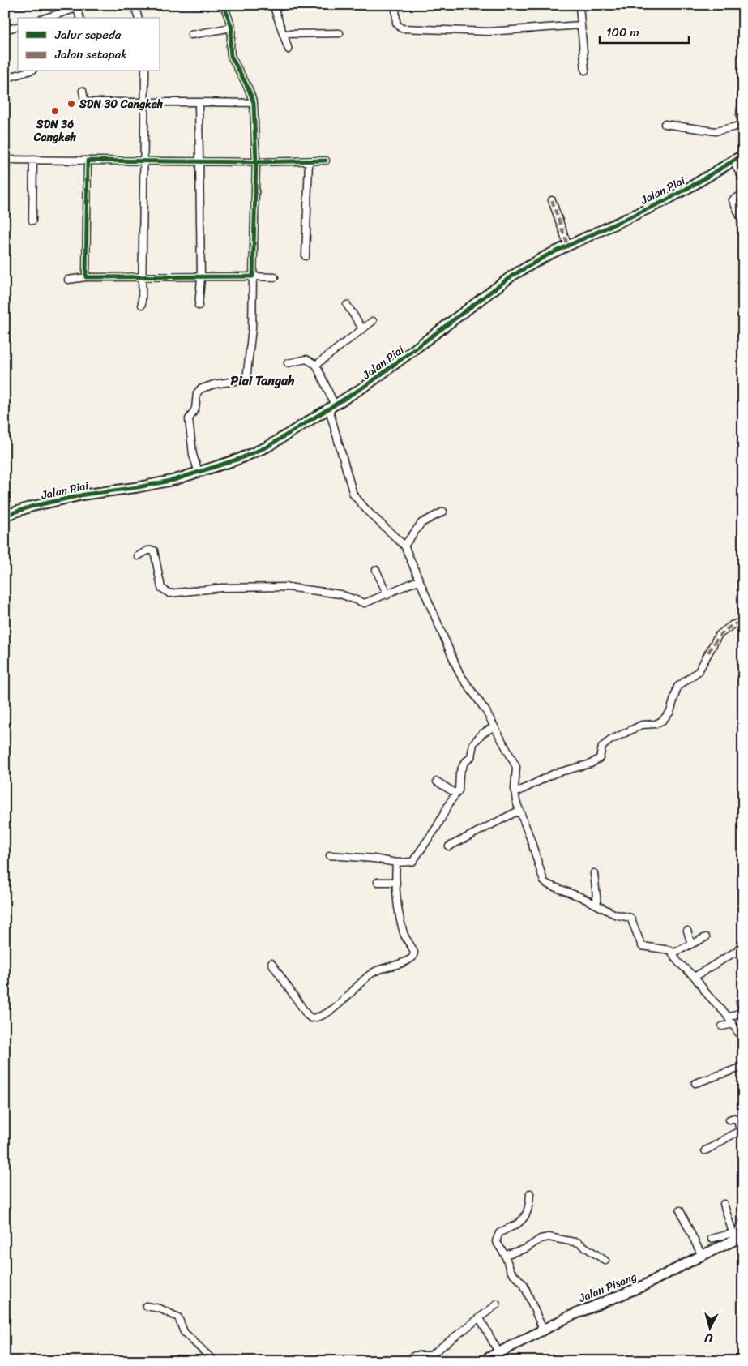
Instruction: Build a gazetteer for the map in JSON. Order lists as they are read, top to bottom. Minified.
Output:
{"streets":{"street":["Jalan Piai","Jalan Pisang"]},"districts":["Piai Tangah"],"places":["SDN 30 Cangkeh","SDN 36 Cangkeh"],"legend":["Jalur sepeda","Jalan setapak"],"scale_bar":"100 m","north":"bottom"}
